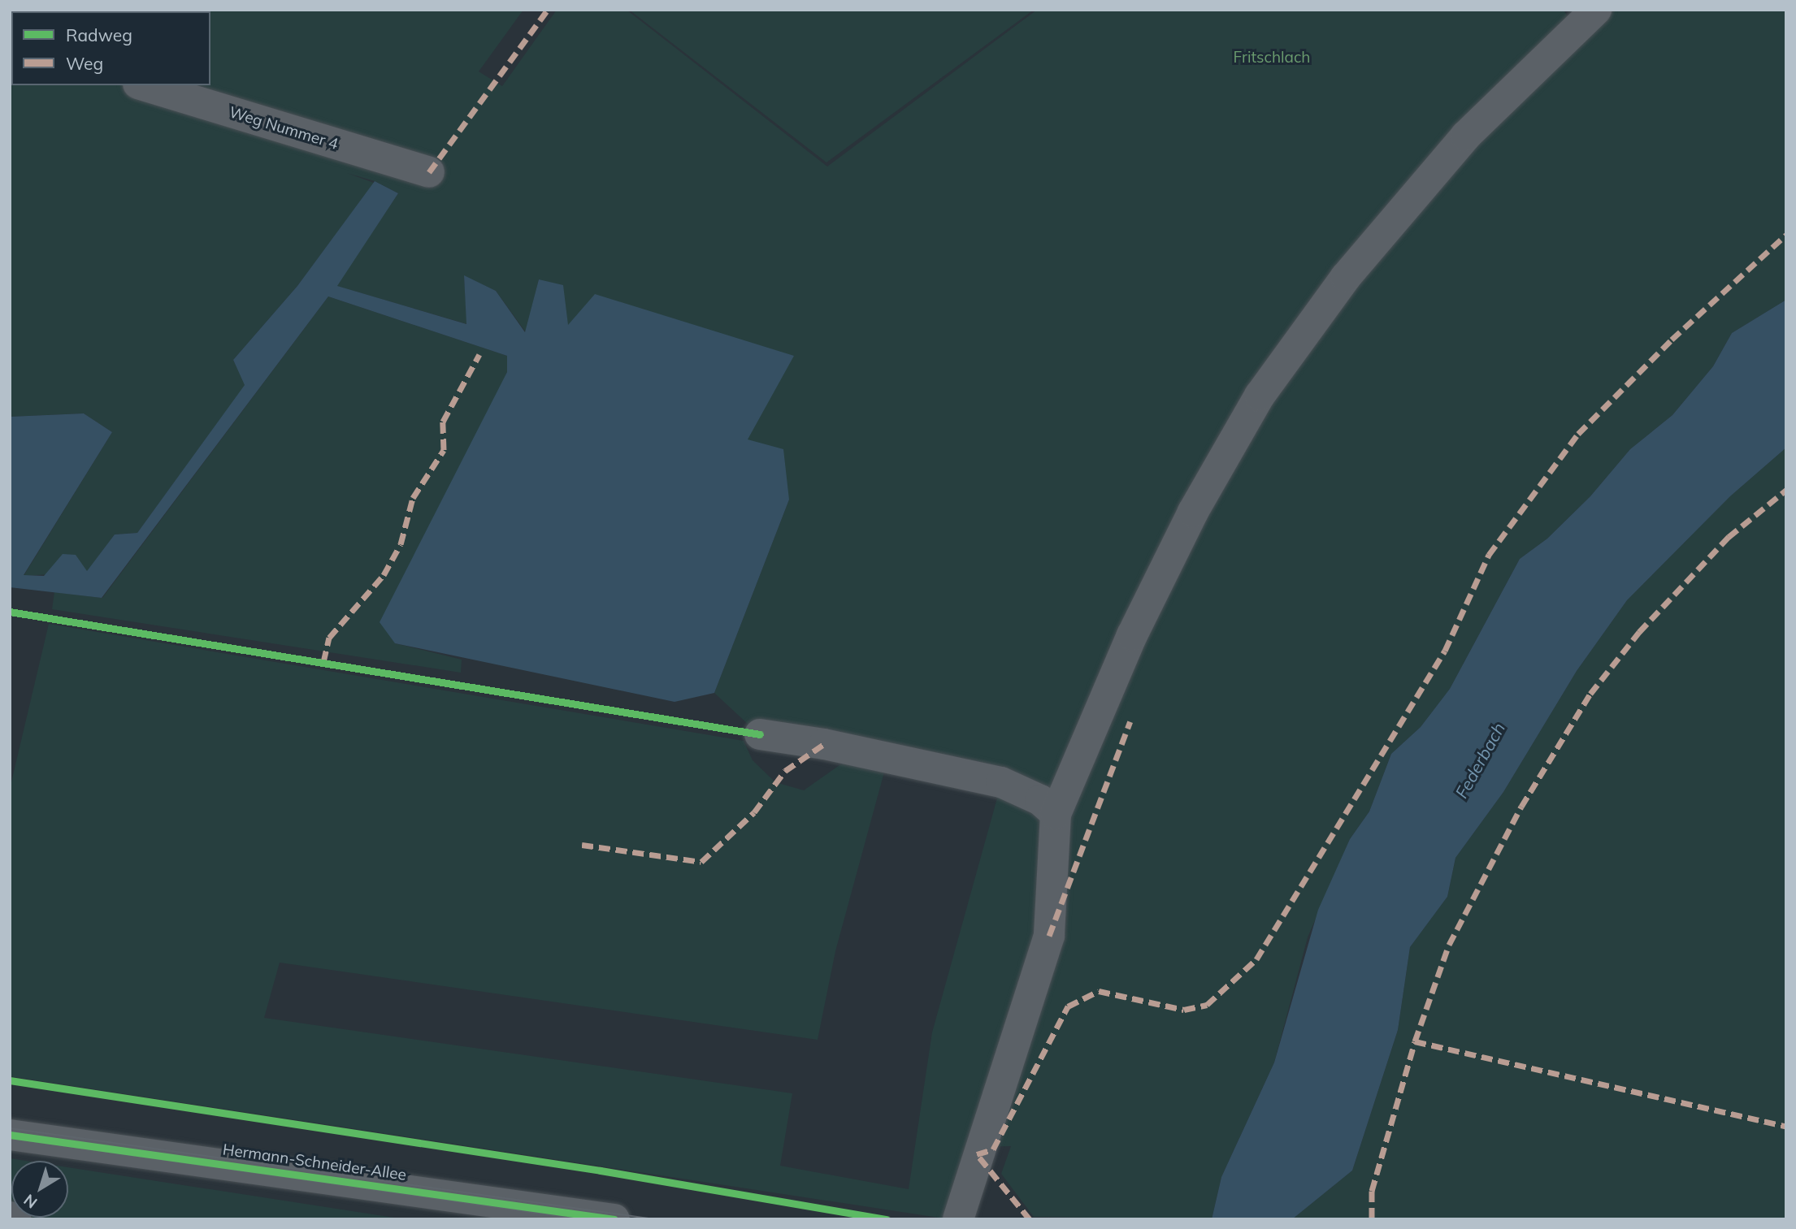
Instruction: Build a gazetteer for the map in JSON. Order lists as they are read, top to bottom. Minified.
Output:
{"streets":{"street":["Weg Nummer 4","Hermann-Schneider-Allee"]},"water":["Federbach"],"parks":["Fritschlach"],"legend":["Radweg","Weg"],"north":"bottom left"}
